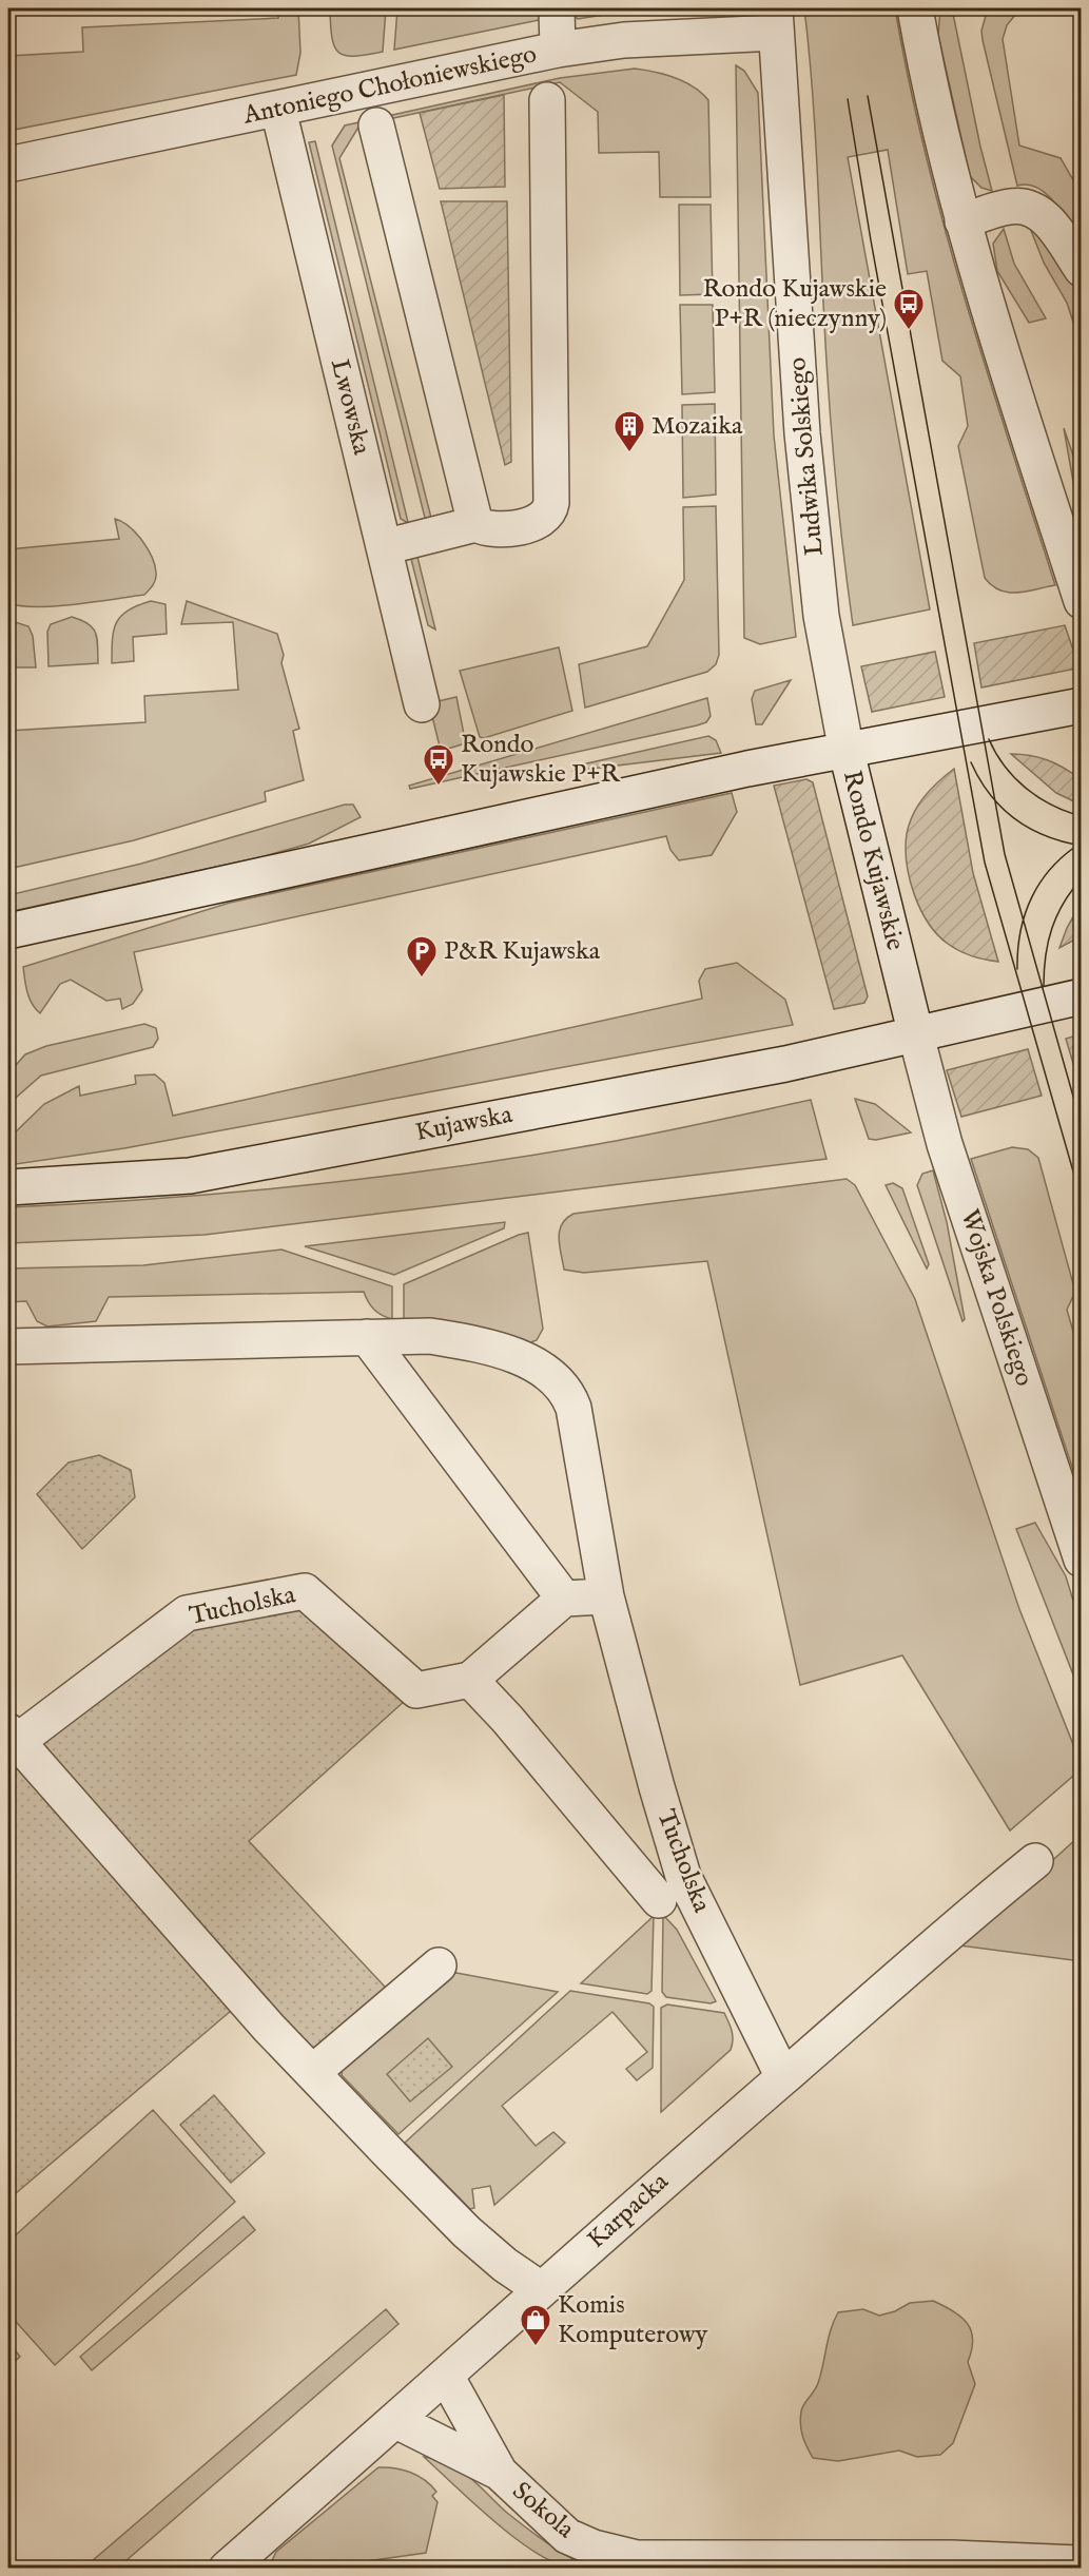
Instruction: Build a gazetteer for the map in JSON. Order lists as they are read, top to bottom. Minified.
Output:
{"streets":{"street":["Antoniego Chołoniewskiego","Lwowska","Ludwika Solskiego","Rondo Kujawskie","Kujawska","Wojska Polskiego","Tucholska","Karpacka","Sokola"]},"crossings":[["Antoniego Chołoniewskiego","Lwowska"],["Antoniego Chołoniewskiego","Ludwika Solskiego"],["Ludwika Solskiego","Rondo Kujawskie"],["Rondo Kujawskie","Kujawska"],["Rondo Kujawskie","Wojska Polskiego"],["Kujawska","Wojska Polskiego"],["Tucholska","Karpacka"],["Karpacka","Sokola"]],"places":{"bus stop":["Rondo Kujawskie P+R (nieczynny)","Rondo Kujawskie P+R"],"building":["Mozaika"],"parking":["P&R Kujawska"],"shop":["Komis Komputerowy"]}}
